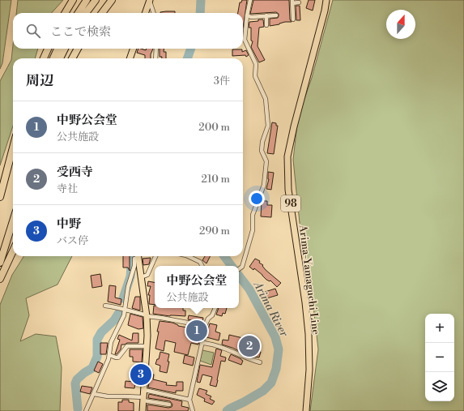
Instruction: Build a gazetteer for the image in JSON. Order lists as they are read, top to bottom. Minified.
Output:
{"streets":{"main road":["98","Arima-Yamaguchi Line"]},"water":["Arima River"],"north":"top","page":{"search":"ここで検索","heading":["周辺","3件"],"list":[{"mark":"1","name":"中野公会堂","note":"公共施設","value":"200 m"},{"mark":"2","name":"受西寺","note":"寺社","value":"210 m"},{"mark":"3","name":"中野","note":"バス停","value":"290 m"}],"popup":["中野公会堂","公共施設"],"map_buttons":["+","−"],"pins":["1","2","3"]}}
